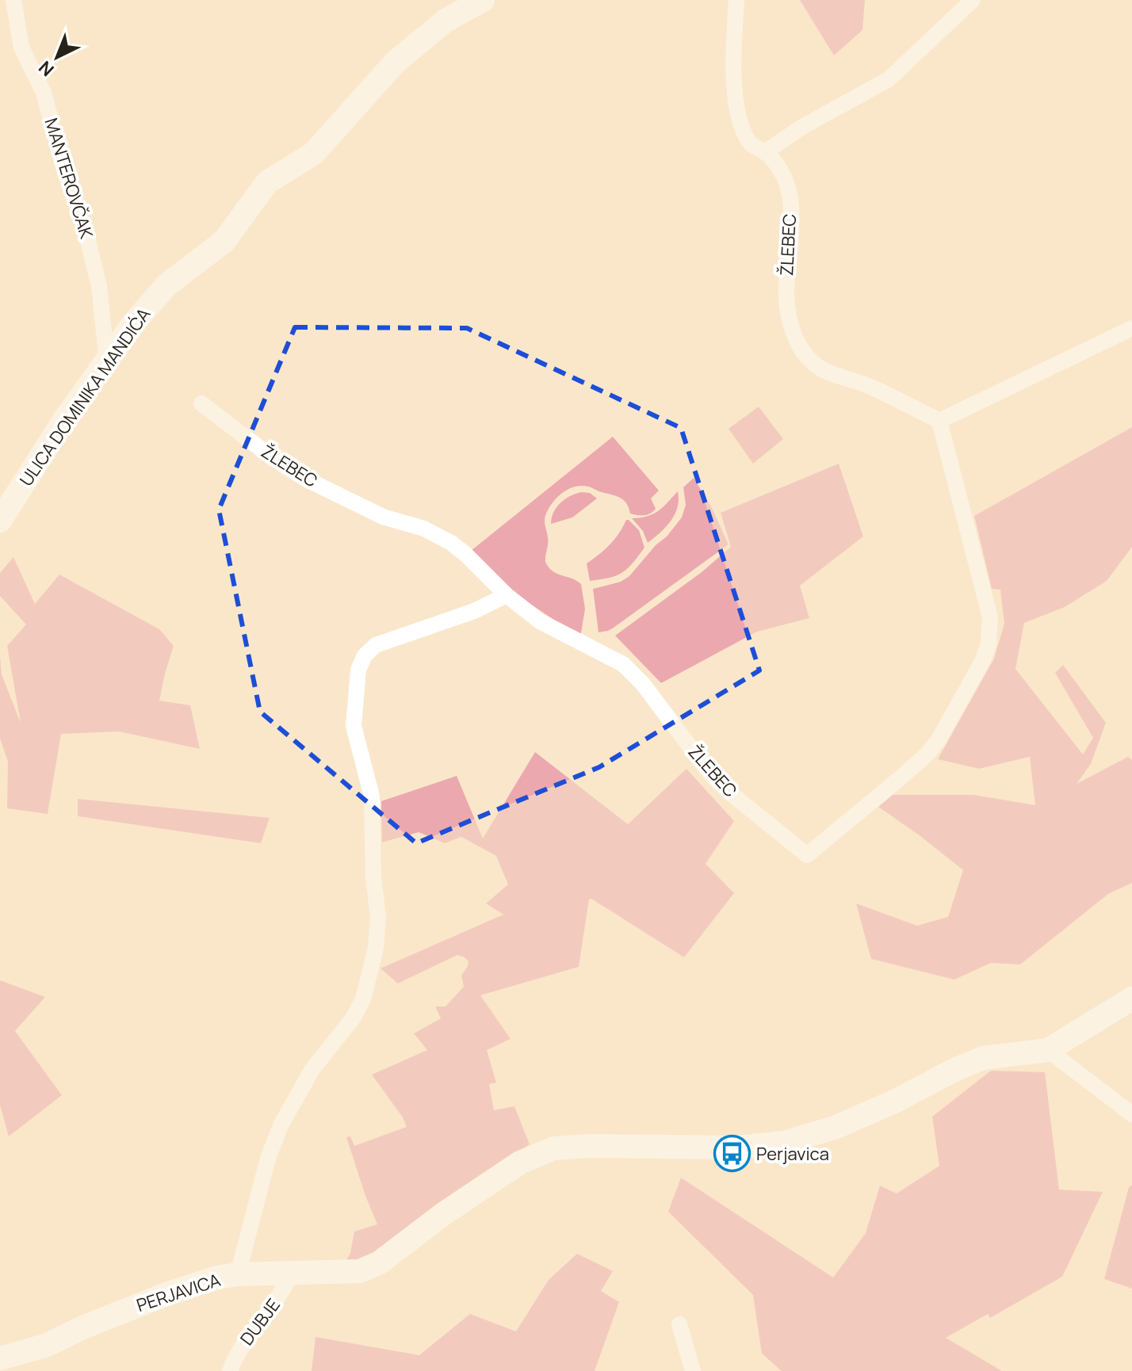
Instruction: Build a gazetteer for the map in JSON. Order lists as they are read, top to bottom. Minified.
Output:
{"streets":{"street":["MANTEROVČAK","ŽLEBEC","ULICA DOMINIKA MANDIĆA","PERJAVICA","DUBJE"]},"crossings":[["MANTEROVČAK","ULICA DOMINIKA MANDIĆA"],["PERJAVICA","DUBJE"]],"places":{"bus stop":["Perjavica"]},"north":"bottom left"}
